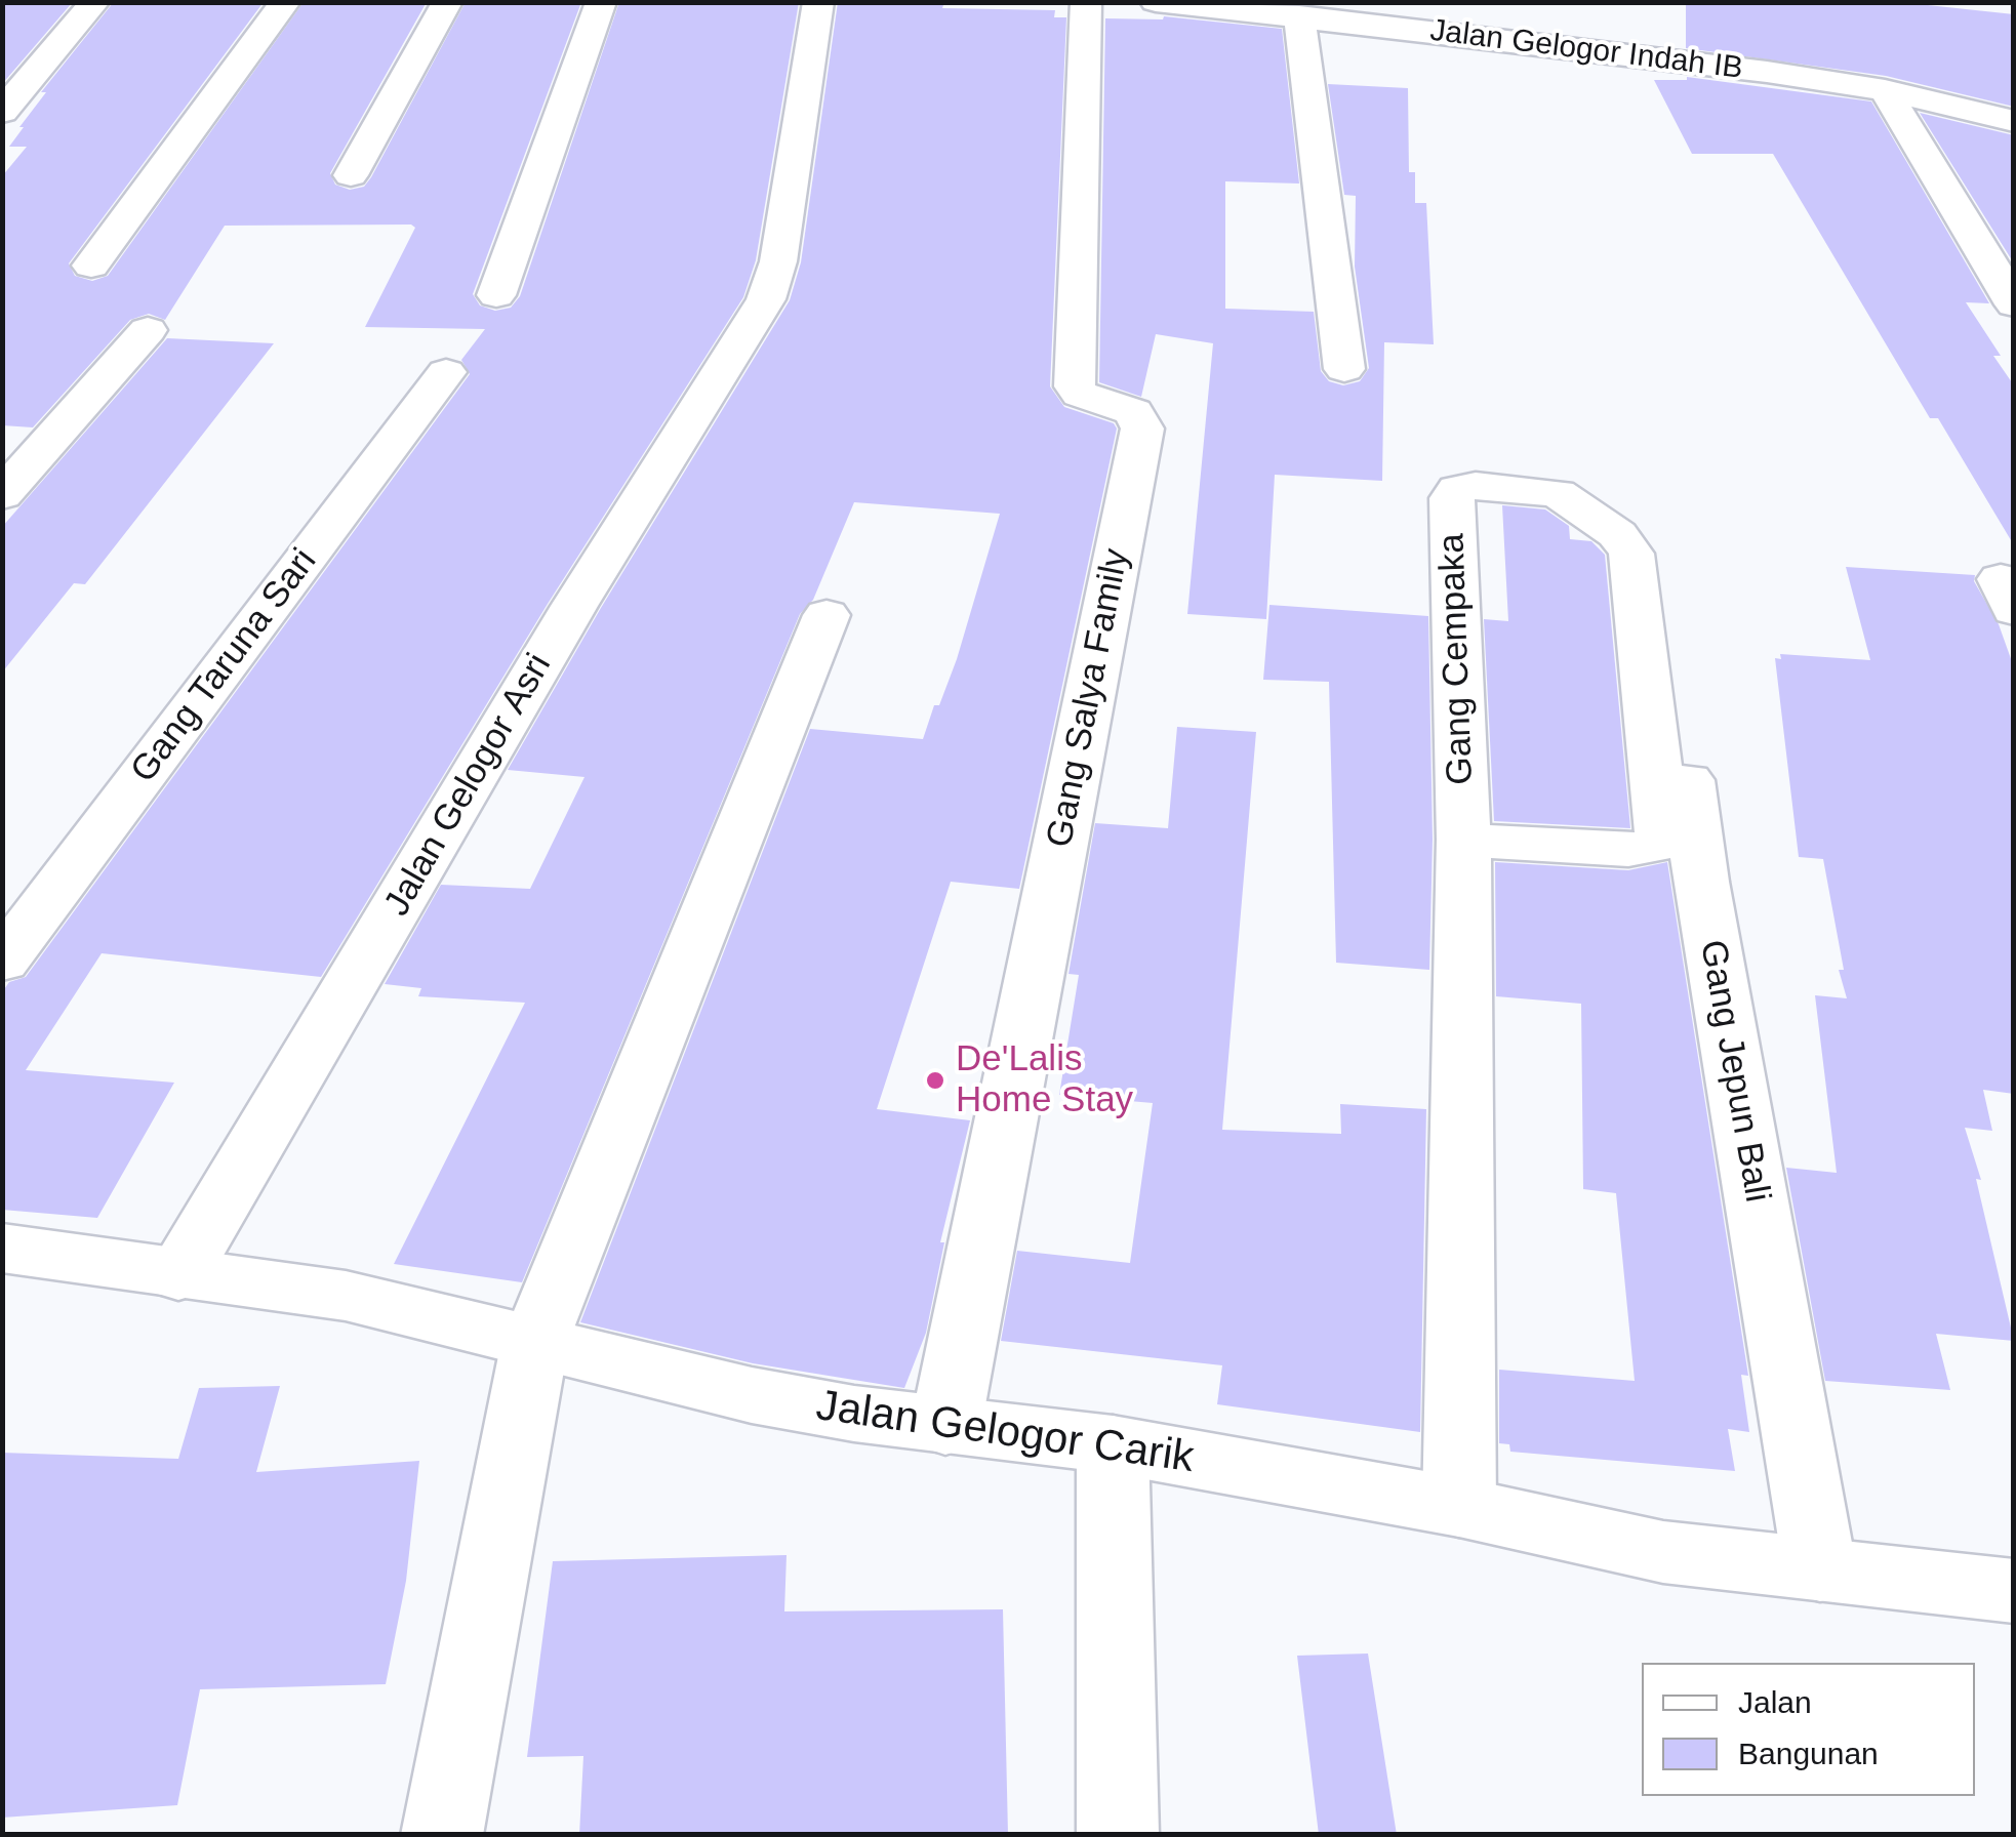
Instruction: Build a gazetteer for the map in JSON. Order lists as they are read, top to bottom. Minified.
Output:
{"streets":{"street":["Jalan Gelogor Indah IB","Gang Cempaka","Gang Taruna Sari","Gang Salya Family","Jalan Gelogor Asri","Gang Jepun Bali","Jalan Gelogor Carik"]},"crossings":[["Gang Cempaka","Jalan Gelogor Carik"],["Gang Salya Family","Jalan Gelogor Carik"],["Jalan Gelogor Asri","Jalan Gelogor Carik"],["Gang Jepun Bali","Jalan Gelogor Carik"]],"places":["De'Lalis Home Stay"],"legend":["Jalan","Bangunan"]}
